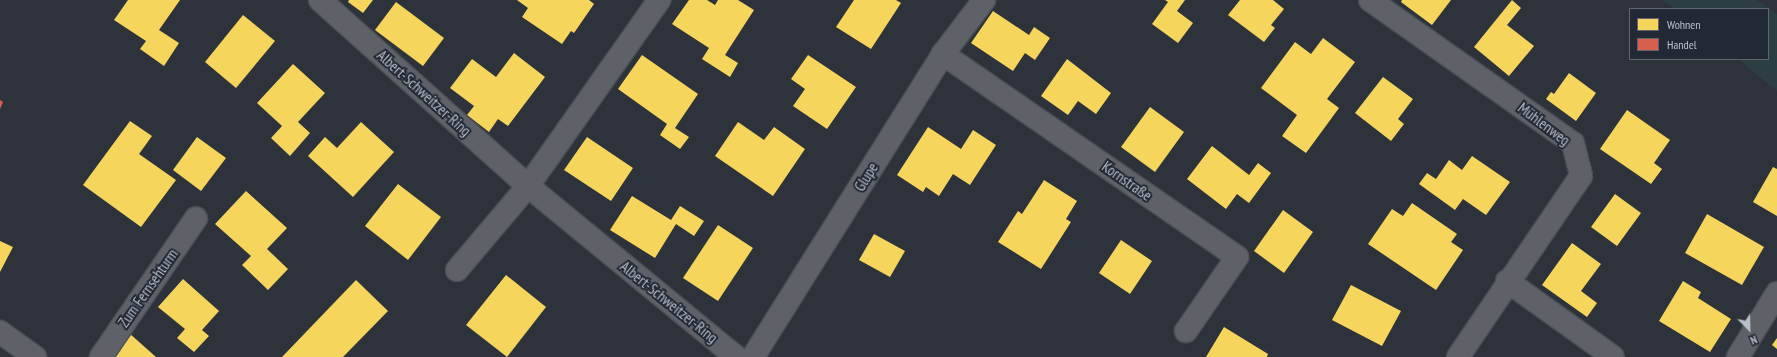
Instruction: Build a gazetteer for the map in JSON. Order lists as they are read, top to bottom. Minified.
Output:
{"streets":{"street":["Albert-Schweitzer-Ring","Mühlenweg","Glupe","Kornstraße","Zum Fernsehturm"]},"crossings":[["Glupe","Kornstraße"]],"legend":["Wohnen","Handel"],"north":"bottom right"}
